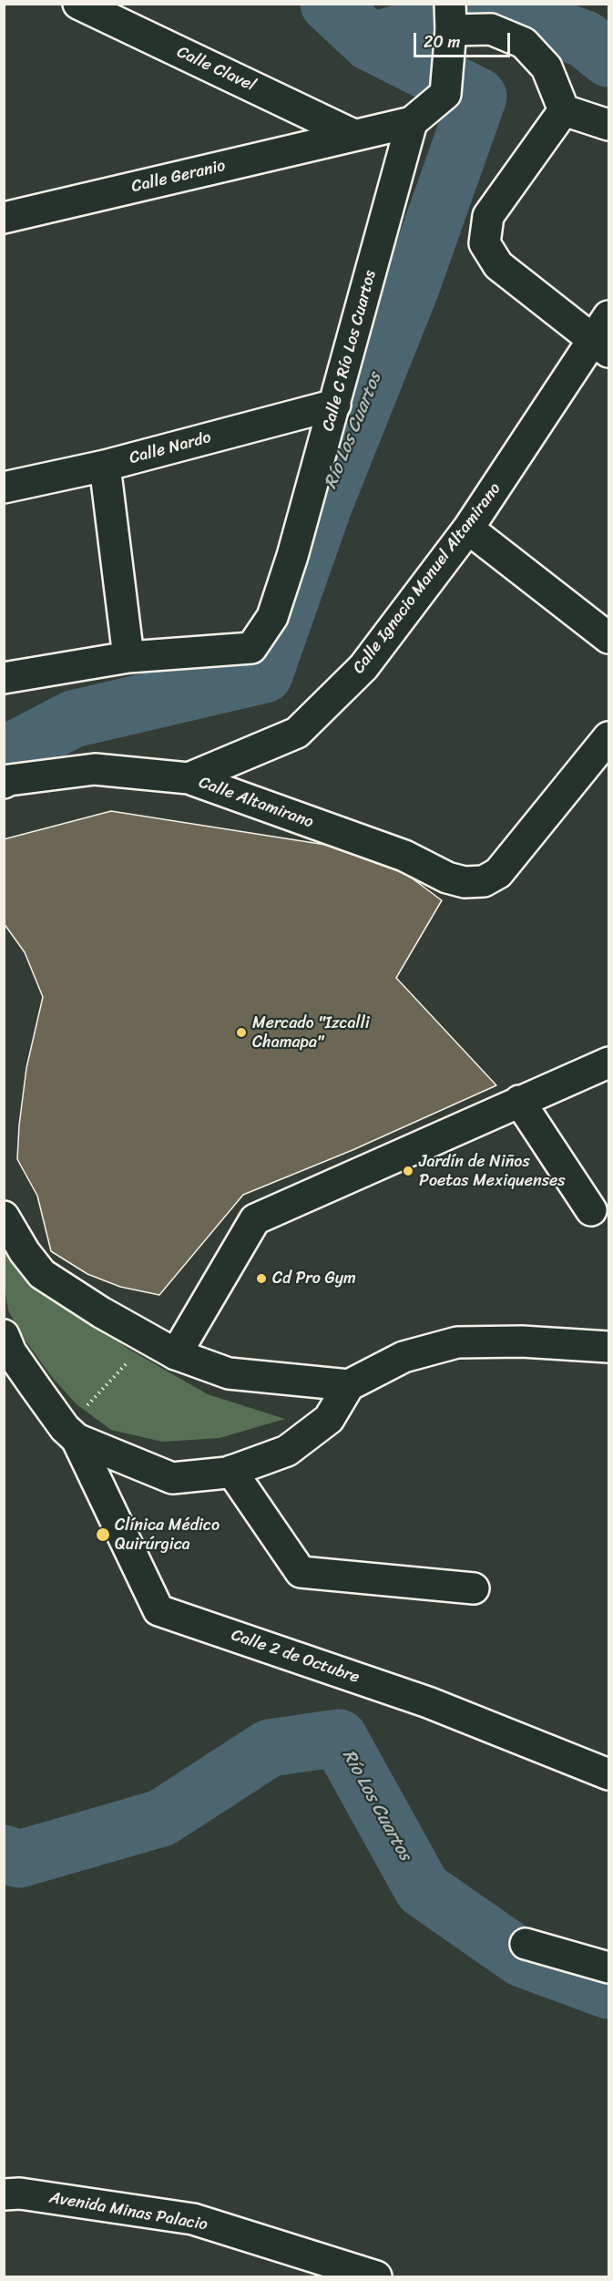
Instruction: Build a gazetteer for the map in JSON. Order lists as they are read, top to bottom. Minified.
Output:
{"streets":{"street":["Calle Clavel","Calle Geranio","Calle C Río Los Cuartos","Calle Nardo","Calle Ignacio Manuel Altamirano","Calle Altamirano","Calle 2 de Octubre","Avenida Minas Palacio"]},"crossings":[["Calle Clavel","Calle Geranio"],["Calle Geranio","Calle C Río Los Cuartos"],["Calle C Río Los Cuartos","Calle Nardo"],["Calle Ignacio Manuel Altamirano","Calle Altamirano"]],"water":["Río Los Cuartos"],"places":["Mercado \"Izcalli Chamapa\"","Jardín de Niños Poetas Mexiquenses","Cd Pro Gym","Clínica Médico Quirúrgica"],"scale_bar":"20 m"}
